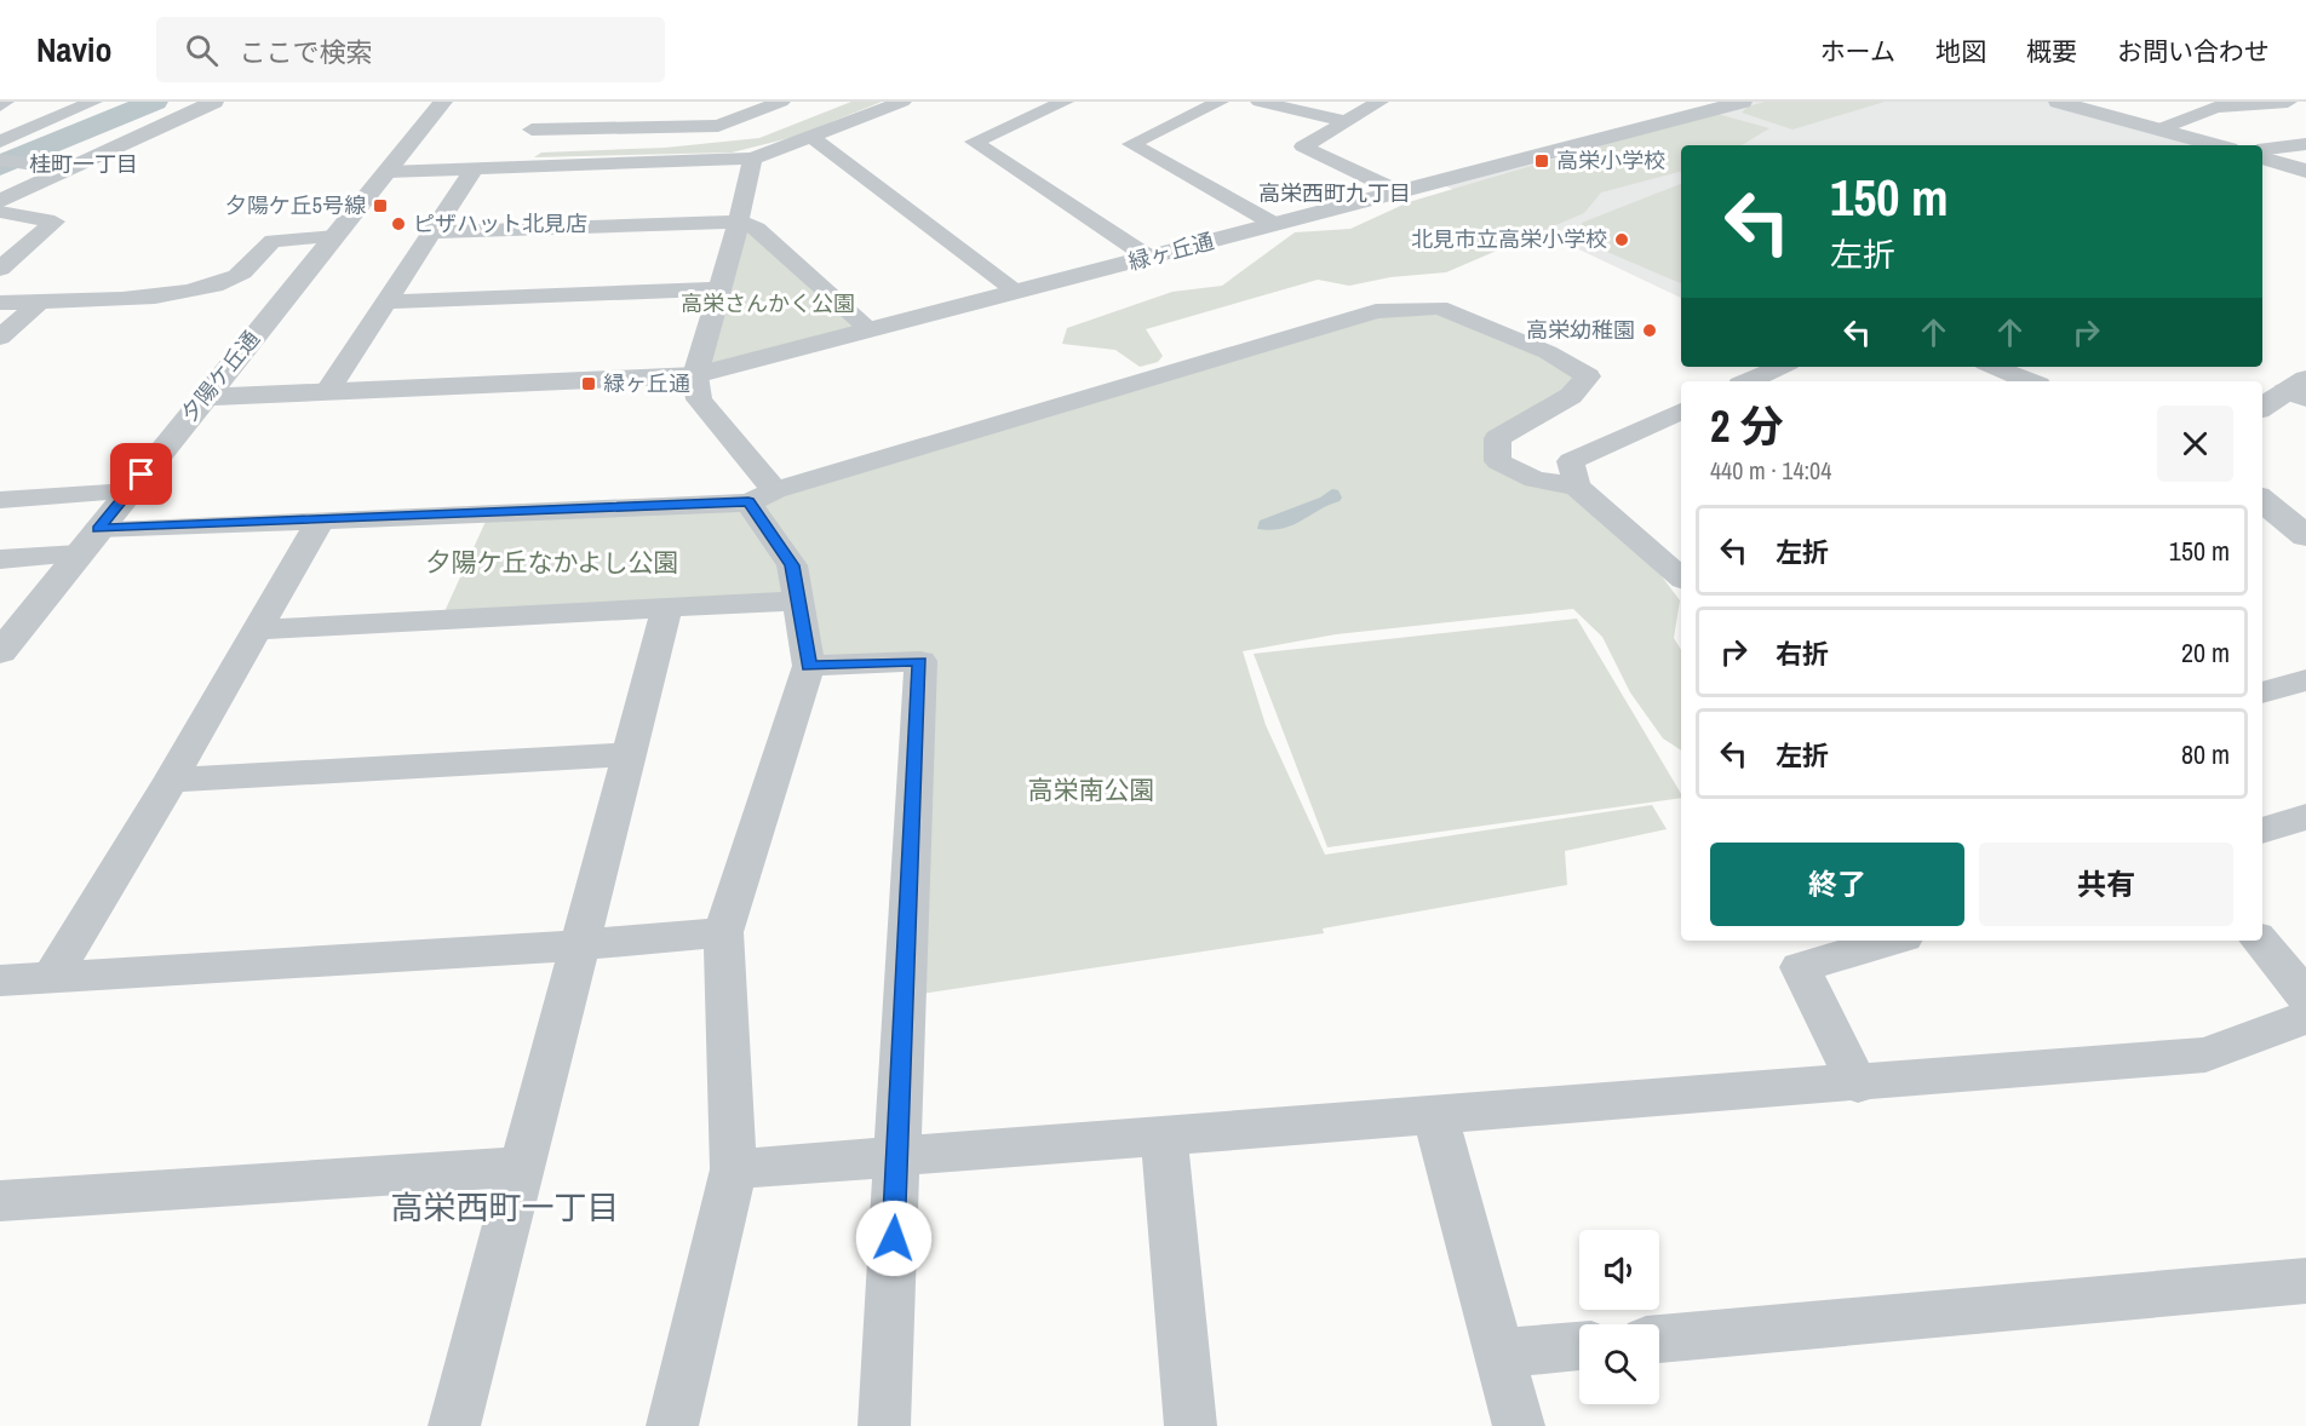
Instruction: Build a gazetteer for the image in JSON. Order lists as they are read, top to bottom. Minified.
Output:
{"streets":{"street":["緑ヶ丘通","夕陽ケ丘通"]},"crossings":[["緑ヶ丘通","夕陽ケ丘通"]],"districts":["桂町一丁目","高栄西町九丁目","高栄西町一丁目"],"parks":["高栄さんかく公園","夕陽ケ丘なかよし公園","高栄南公園"],"places":{"transit":["高栄小学校","夕陽ケ丘5号線","緑ヶ丘通"],"other":["ピザハット北見店","北見市立高栄小学校","高栄幼稚園"]},"page":{"header":"Navio","search":"ここで検索","nav":["ホーム","地図","概要","お問い合わせ"],"turn":["150 m","左折"],"heading":["2 分","440 m · 14:04"],"list":[{"name":"左折","value":"150 m"},{"name":"右折","value":"20 m"},{"name":"左折","value":"80 m"}],"buttons":["終了","共有"]}}
